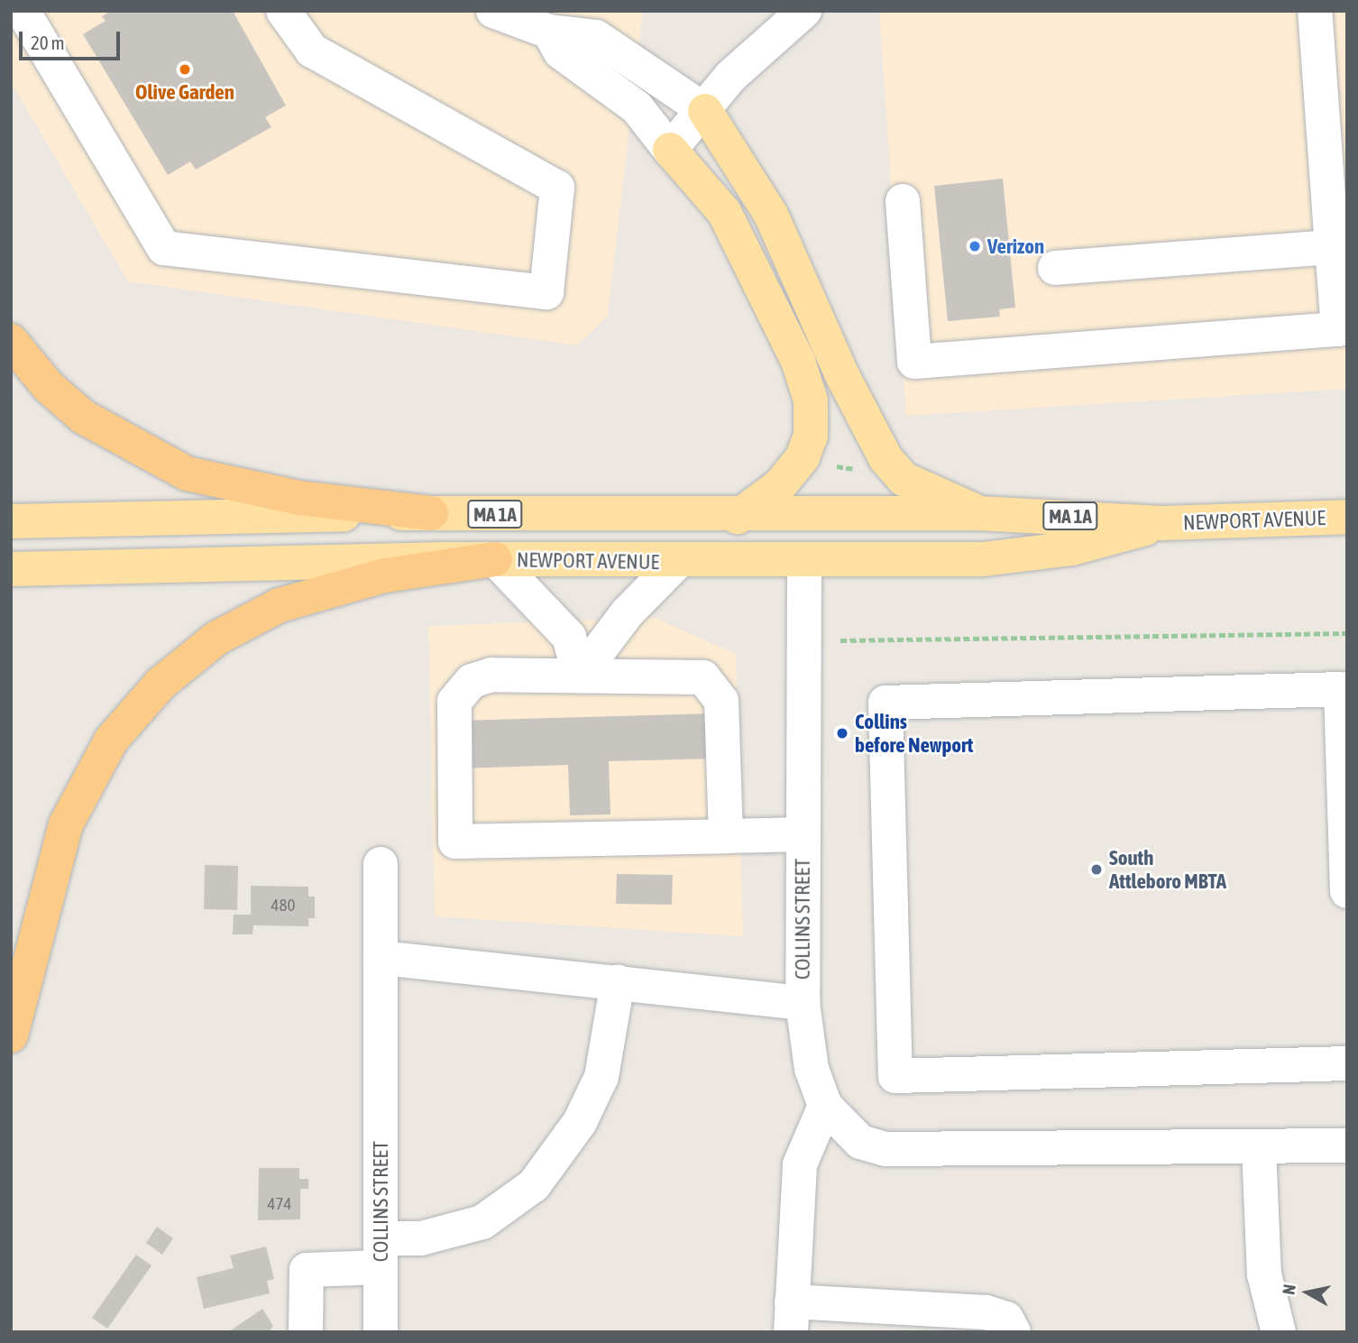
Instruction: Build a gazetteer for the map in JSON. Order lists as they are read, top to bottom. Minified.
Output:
{"streets":{"main road":["MA 1A","NEWPORT AVENUE"],"street":["COLLINS STREET"]},"crossings":[["NEWPORT AVENUE","COLLINS STREET"]],"places":["Olive Garden","Verizon","Collins before Newport","South Attleboro MBTA"],"house_numbers":["480","474"],"scale_bar":"20 m","north":"left"}
